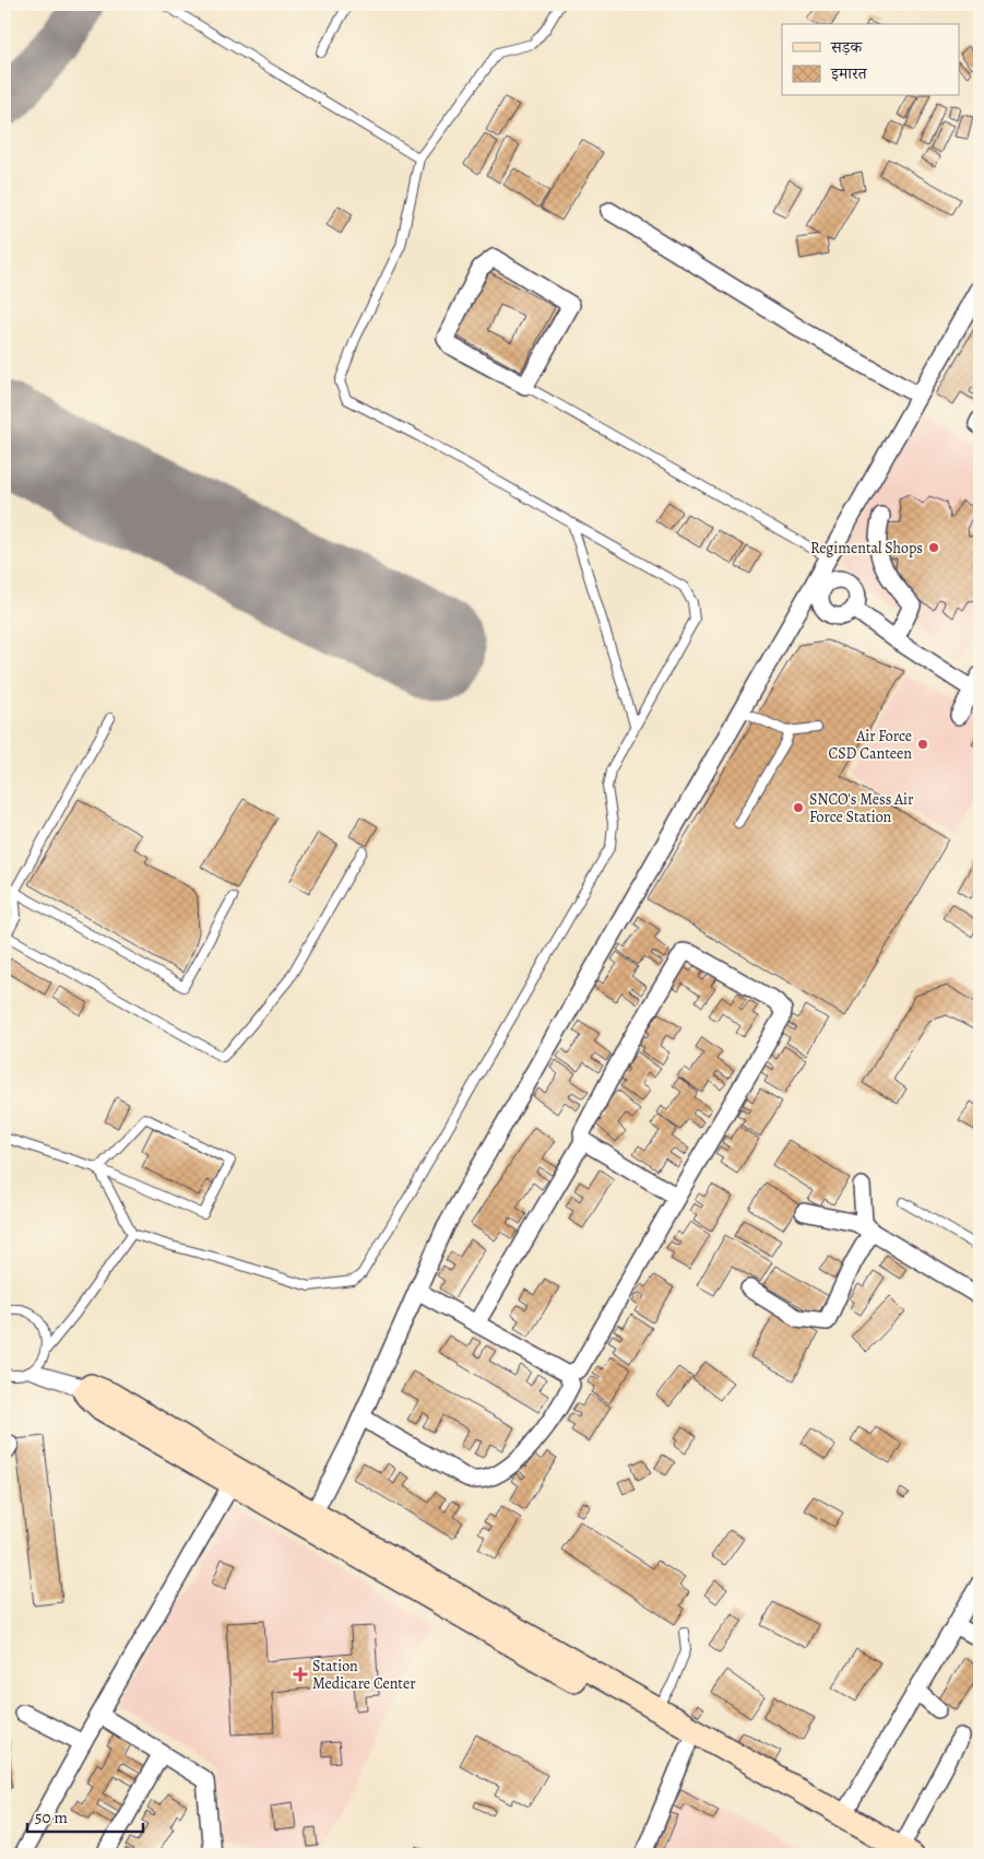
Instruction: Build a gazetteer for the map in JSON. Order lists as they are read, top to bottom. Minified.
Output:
{"places":{"other":["Regimental Shops","Air Force CSD Canteen","SNCO's Mess Air Force Station"],"health":["Station Medicare Center"]},"legend":["सड़क","इमारत"],"scale_bar":"50 m"}
